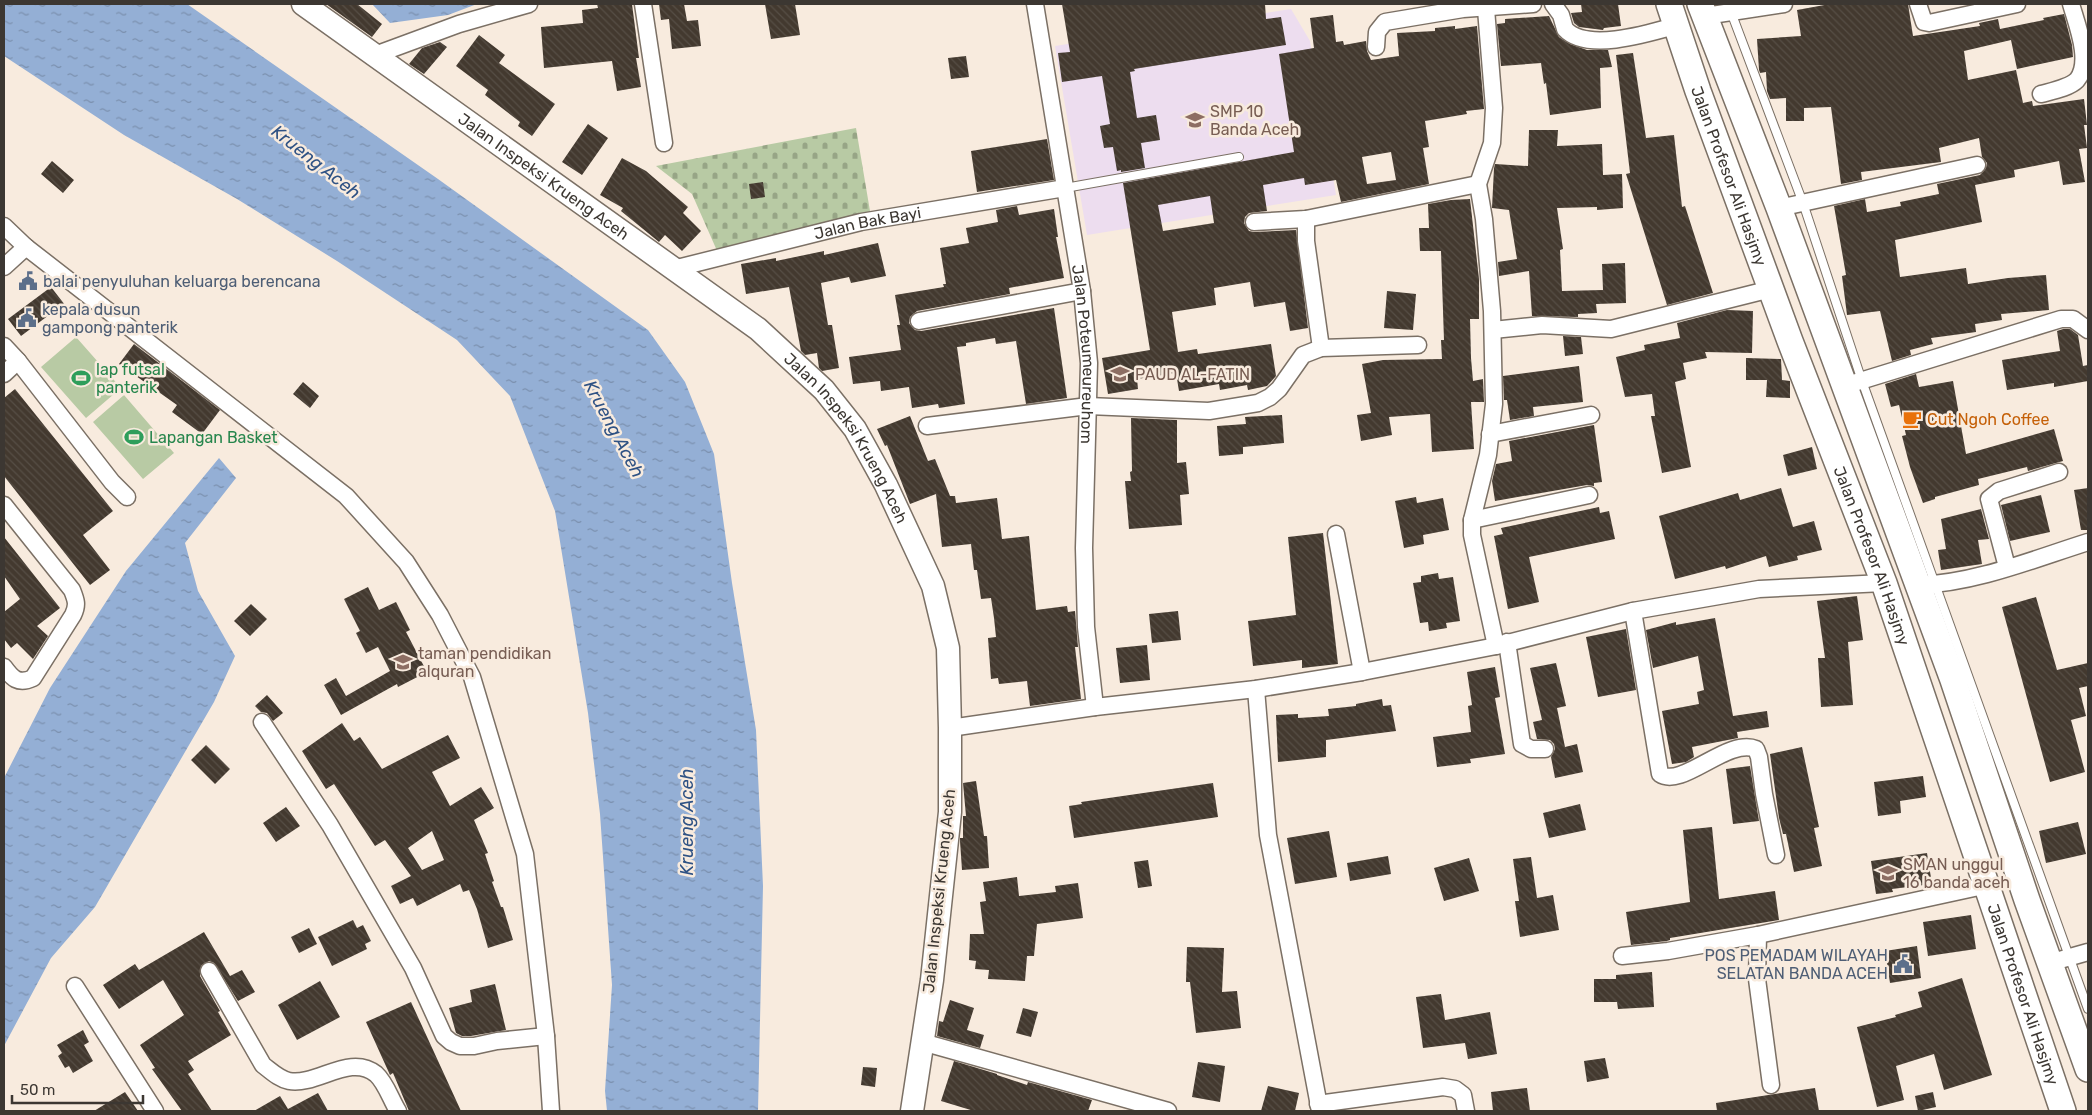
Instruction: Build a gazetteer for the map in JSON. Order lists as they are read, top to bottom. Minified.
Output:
{"streets":{"main road":["Jalan Profesor Ali Hasjmy"],"street":["Jalan Inspeksi Krueng Aceh","Jalan Bak Bayi","Jalan Poteumeureuhom"]},"crossings":[["Jalan Inspeksi Krueng Aceh","Jalan Bak Bayi"],["Jalan Bak Bayi","Jalan Poteumeureuhom"]],"water":["Krueng Aceh"],"places":{"school or university":["SMP 10 Banda Aceh","PAUD AL-FATIN","taman pendidikan alquran","SMAN unggul 16 banda aceh"],"public building":["balai penyuluhan keluarga berencana","kepala dusun gampong panterik","POS PEMADAM WILAYAH SELATAN BANDA ACEH"],"sports":["lap futsal panterik","Lapangan Basket"],"cafe":["Cut Ngoh Coffee"]},"scale_bar":"50 m"}
